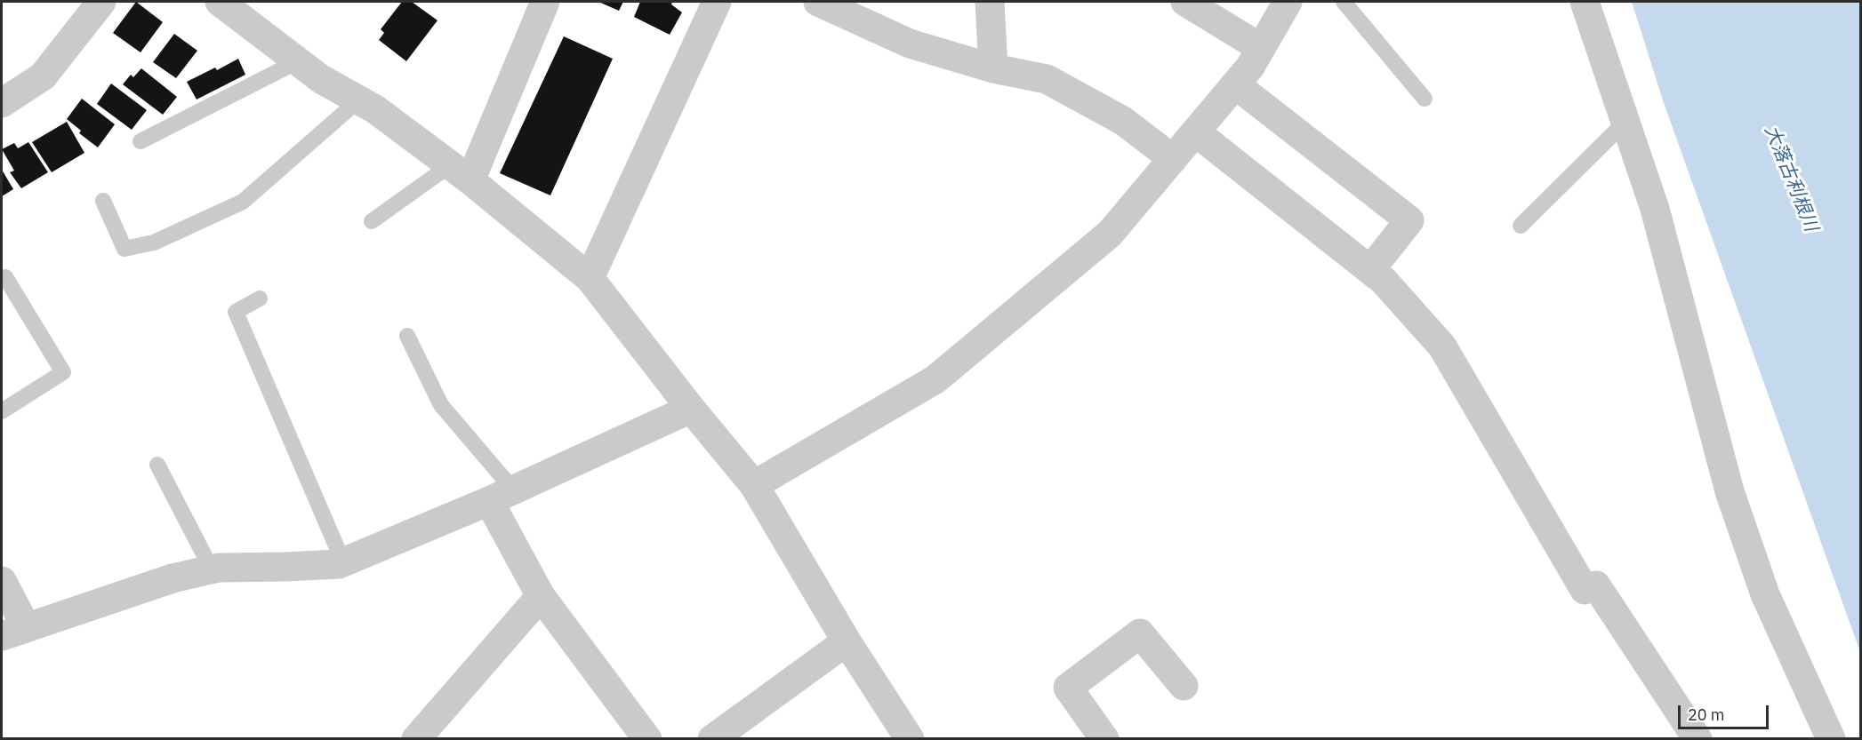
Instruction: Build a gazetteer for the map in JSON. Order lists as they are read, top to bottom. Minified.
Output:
{"water":["大落古利根川"],"scale_bar":"20 m"}
